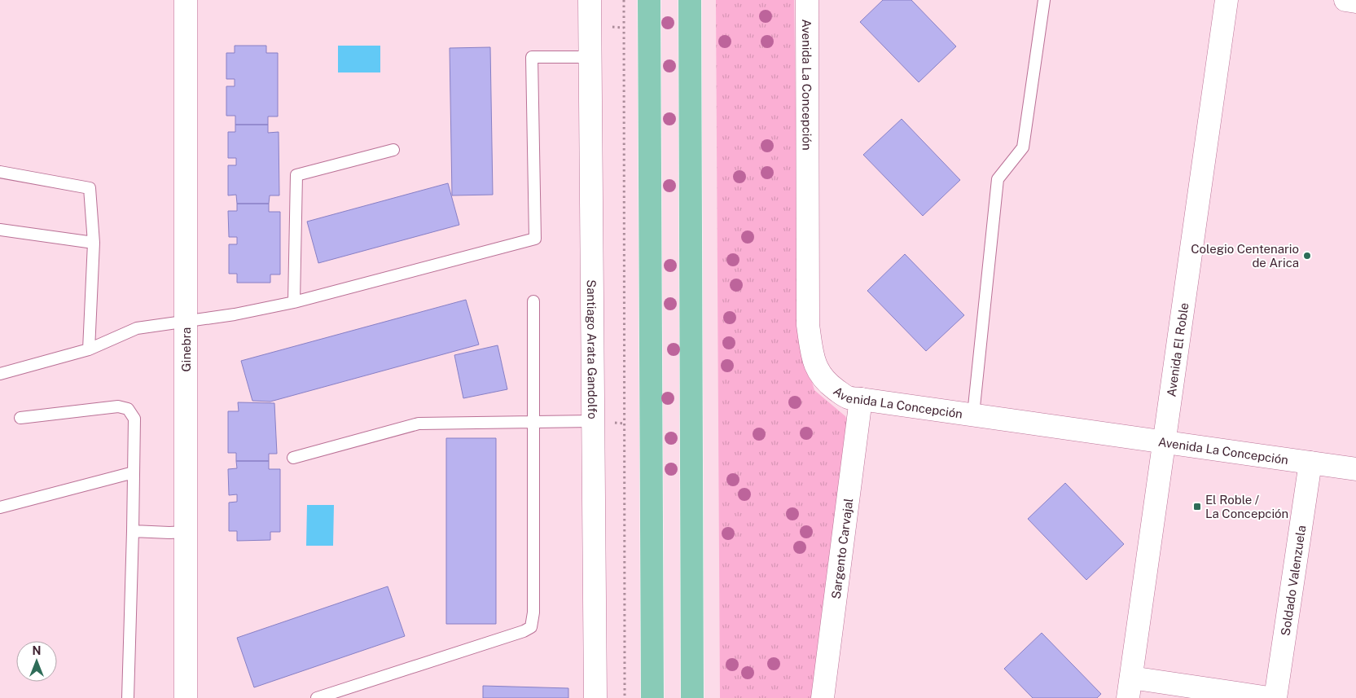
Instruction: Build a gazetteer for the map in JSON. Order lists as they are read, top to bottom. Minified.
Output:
{"streets":{"street":["Avenida La Concepción","Avenida El Roble","Ginebra","Santiago Arata Gandolfo","Sargento Carvajal","Soldado Valenzuela"]},"crossings":[["Avenida La Concepción","Avenida El Roble"],["Avenida La Concepción","Sargento Carvajal"],["Avenida La Concepción","Soldado Valenzuela"]],"places":{"other":["Colegio Centenario de Arica"],"transit":["El Roble / La Concepción"]},"north":"top"}
